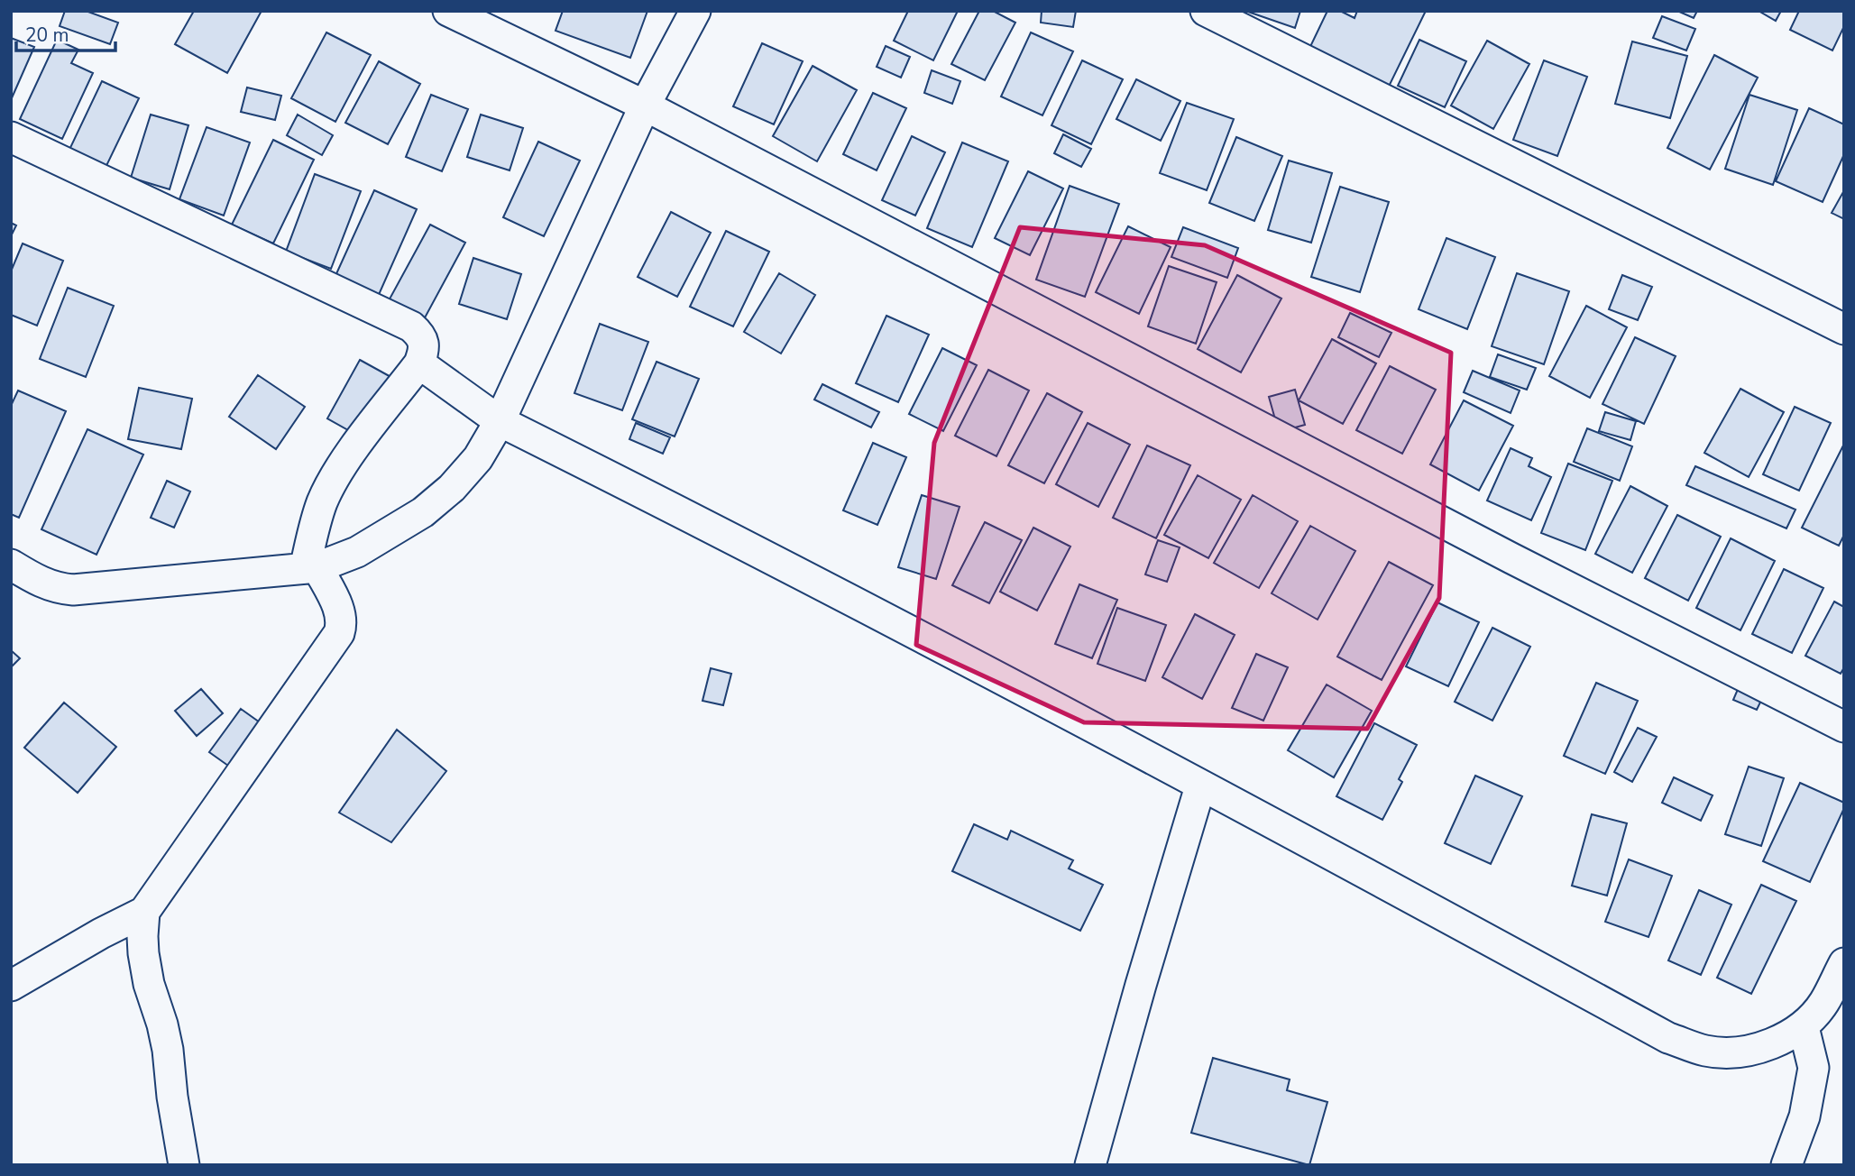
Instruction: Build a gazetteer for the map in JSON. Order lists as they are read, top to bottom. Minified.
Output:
{"scale_bar":"20 m"}
